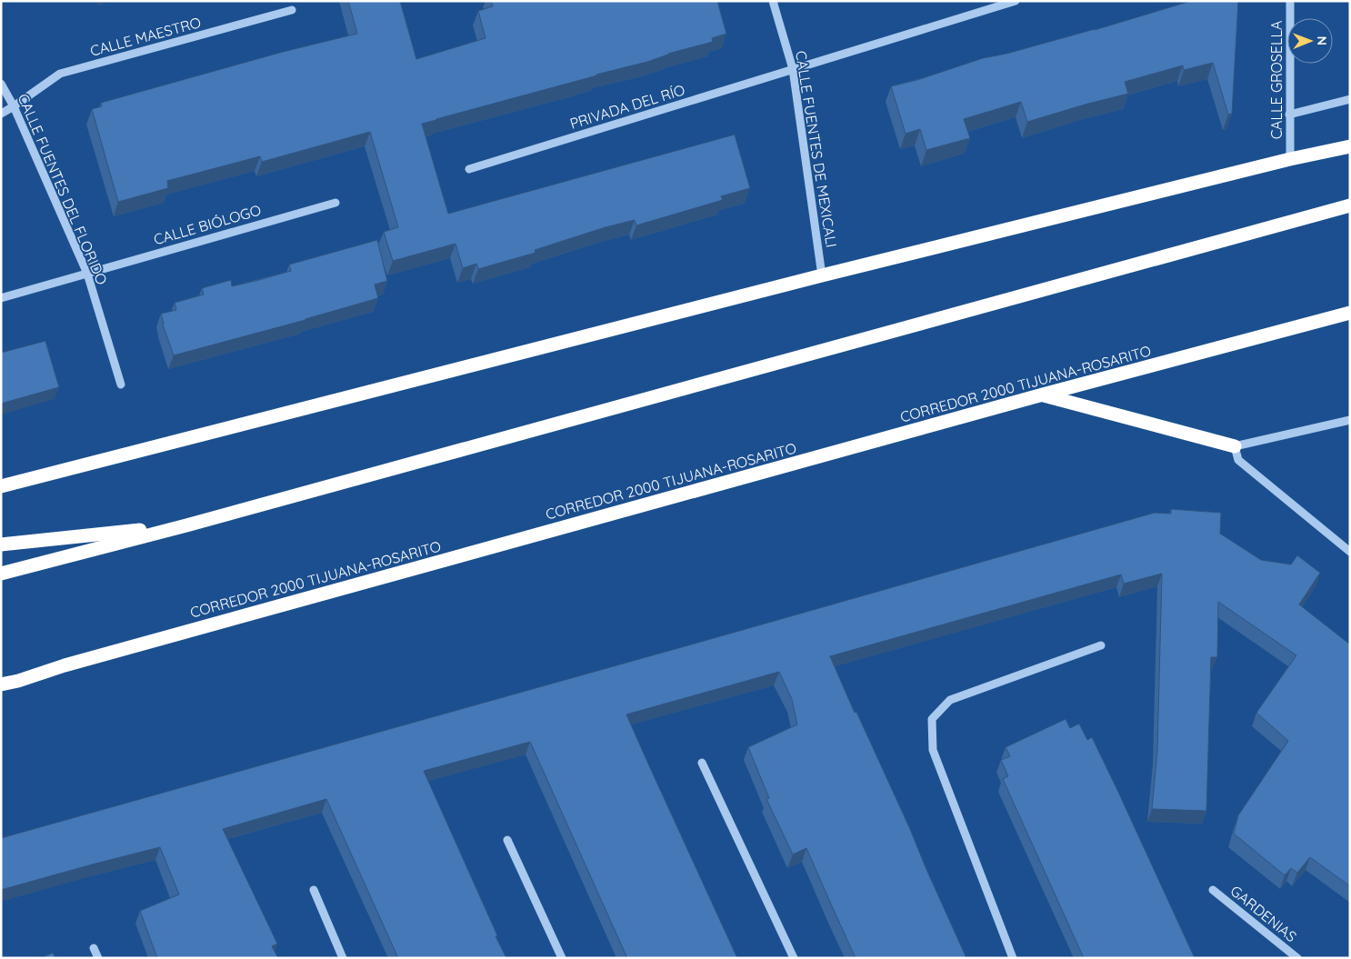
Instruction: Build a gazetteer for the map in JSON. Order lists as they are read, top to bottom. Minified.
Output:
{"streets":{"highway":["CORREDOR 2000 TIJUANA-ROSARITO"],"street":["CALLE MAESTRO","CALLE GROSELLA","PRIVADA DEL RÍO","CALLE FUENTES DE MEXICALI","CALLE FUENTES DEL FLORIDO","CALLE BIÓLOGO","GARDENIAS"]},"crossings":[["CALLE MAESTRO","CALLE FUENTES DEL FLORIDO"],["PRIVADA DEL RÍO","CALLE FUENTES DE MEXICALI"],["CALLE FUENTES DEL FLORIDO","CALLE BIÓLOGO"]],"north":"right"}
